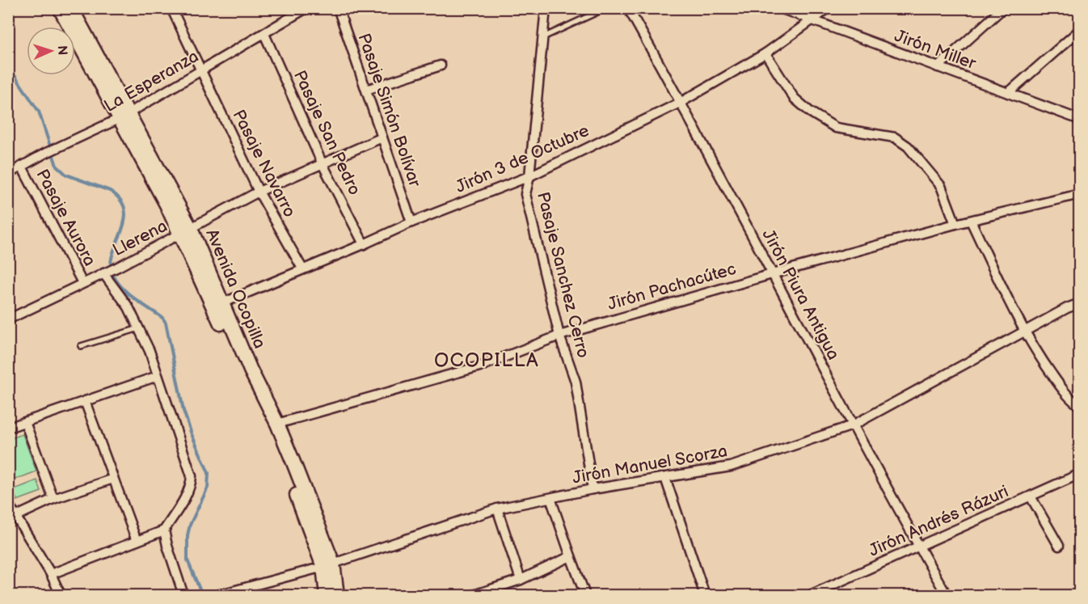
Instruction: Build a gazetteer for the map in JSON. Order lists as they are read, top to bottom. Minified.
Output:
{"streets":{"street":["Jirón Miller","La Esperanza","Pasaje Simón Bolívar","Pasaje San Pedro","Jirón 3 de Octubre","Pasaje Navarro","Pasaje Aurora","Llerena","Pasaje Sanchez Cerro","Jirón Pachacútec","Avenida Ocopilla","Jirón Piura Antigua","Jirón Manuel Scorza","Jirón Andrés Rázuri"]},"crossings":[["Jirón Miller","Jirón 3 de Octubre"],["La Esperanza","Pasaje San Pedro"],["La Esperanza","Pasaje Navarro"],["La Esperanza","Pasaje Aurora"],["La Esperanza","Avenida Ocopilla"],["Pasaje Simón Bolívar","Jirón 3 de Octubre"],["Pasaje Simón Bolívar","Llerena"],["Pasaje San Pedro","Jirón 3 de Octubre"],["Pasaje San Pedro","Llerena"],["Jirón 3 de Octubre","Pasaje Navarro"],["Jirón 3 de Octubre","Pasaje Sanchez Cerro"],["Jirón 3 de Octubre","Avenida Ocopilla"],["Jirón 3 de Octubre","Jirón Piura Antigua"],["Pasaje Navarro","Llerena"],["Pasaje Aurora","Llerena"],["Llerena","Avenida Ocopilla"],["Pasaje Sanchez Cerro","Jirón Pachacútec"],["Pasaje Sanchez Cerro","Jirón Manuel Scorza"],["Jirón Pachacútec","Avenida Ocopilla"],["Jirón Pachacútec","Jirón Piura Antigua"],["Avenida Ocopilla","Jirón Manuel Scorza"],["Jirón Piura Antigua","Jirón Manuel Scorza"],["Jirón Piura Antigua","Jirón Andrés Rázuri"]],"districts":["OCOPILLA"],"north":"right"}
